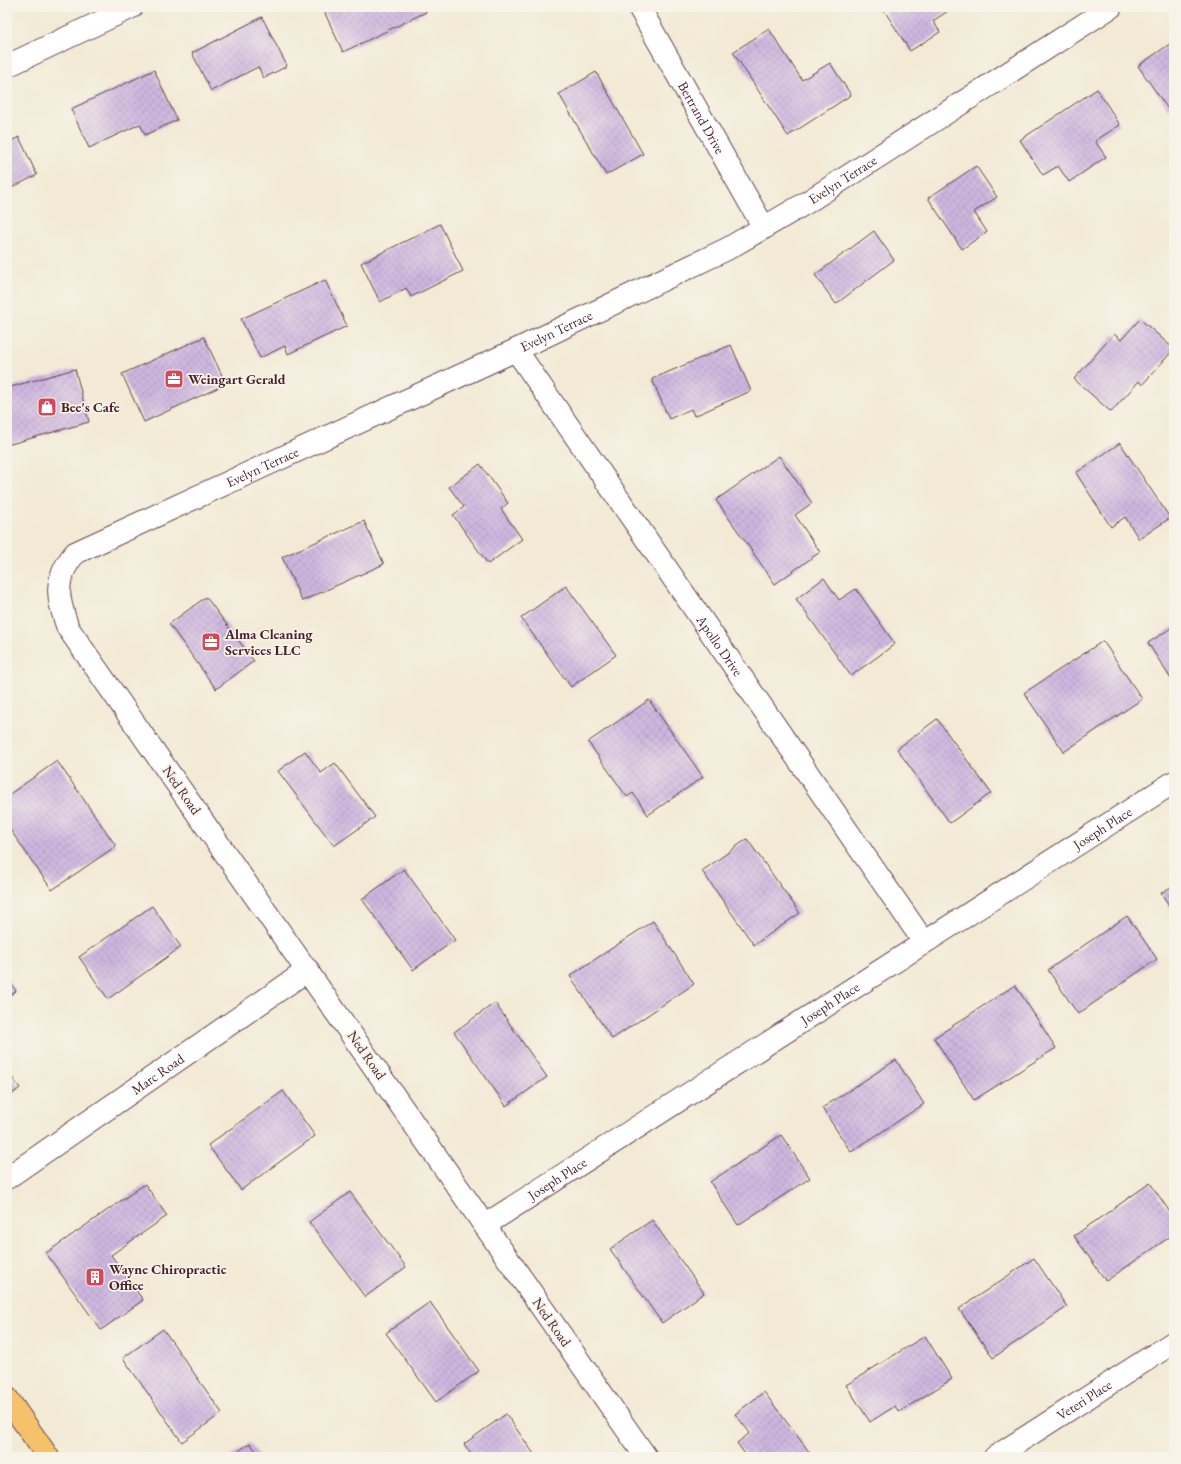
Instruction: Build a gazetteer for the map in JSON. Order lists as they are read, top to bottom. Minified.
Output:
{"streets":{"street":["Bertrand Drive","Evelyn Terrace","Apollo Drive","Ned Road","Joseph Place","Marc Road","Veteri Place"]},"crossings":[["Bertrand Drive","Evelyn Terrace"],["Evelyn Terrace","Apollo Drive"],["Evelyn Terrace","Ned Road"],["Apollo Drive","Joseph Place"],["Ned Road","Joseph Place"],["Ned Road","Marc Road"]],"places":{"office":["Weingart Gerald","Alma Cleaning Services LLC"],"shop":["Bee's Cafe"],"building":["Wayne Chiropractic Office"]}}
